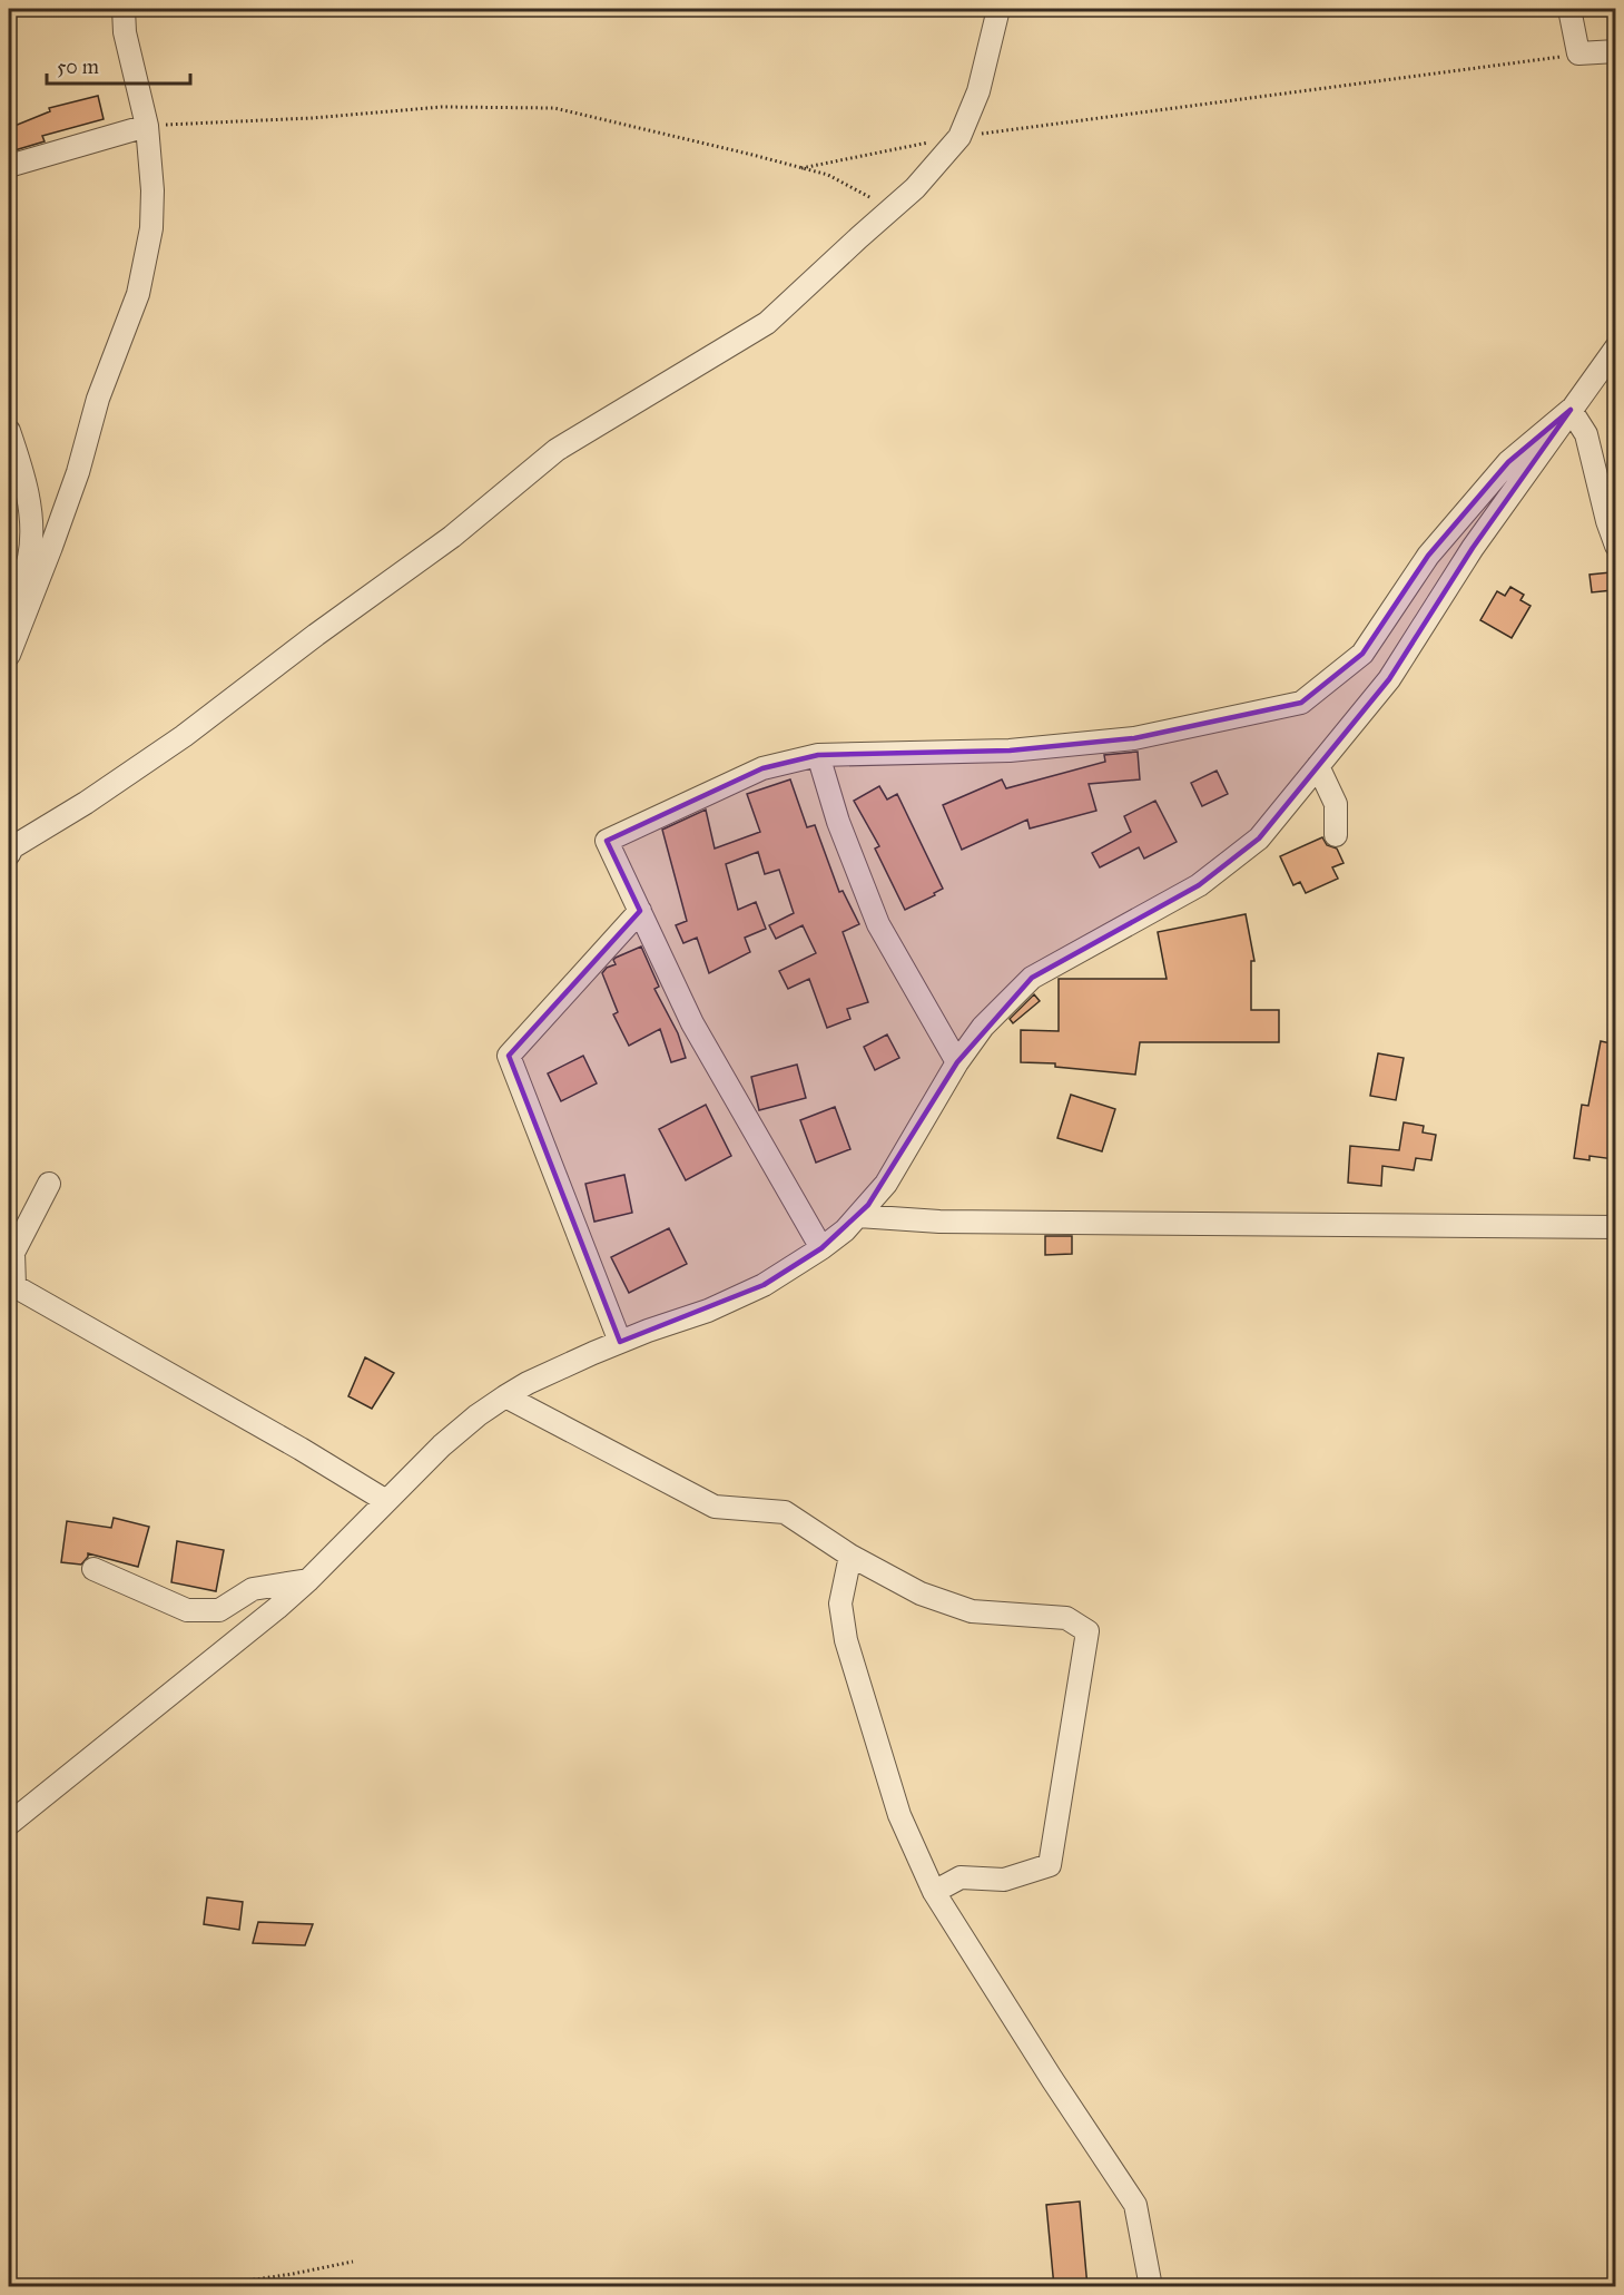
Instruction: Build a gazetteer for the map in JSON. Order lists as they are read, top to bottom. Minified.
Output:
{"scale_bar":"50 m"}
